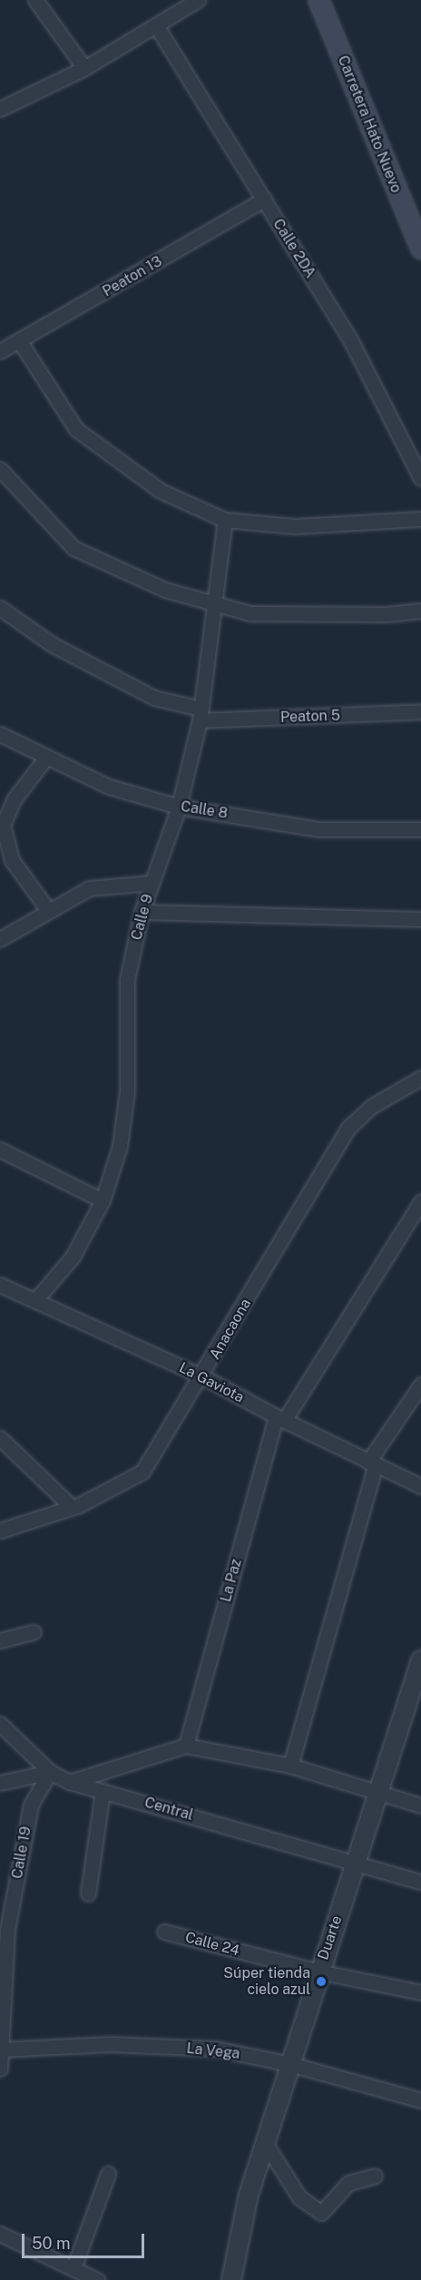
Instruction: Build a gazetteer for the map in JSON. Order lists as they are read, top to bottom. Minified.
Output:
{"streets":{"main road":["Carretera Hato Nuevo"],"street":["Calle 2DA","Peaton 13","Peaton 5","Calle 8","Calle 9","Anacaona","La Gaviota","La Paz","Central","Calle 19","Duarte","Calle 24","La Vega"]},"crossings":[["Calle 2DA","Peaton 13"],["Peaton 5","Calle 9"],["Calle 8","Calle 9"],["Calle 9","La Gaviota"],["Anacaona","La Gaviota"],["La Gaviota","La Paz"],["Central","Calle 19"],["Central","Duarte"],["Calle 19","La Vega"],["Duarte","Calle 24"],["Duarte","La Vega"]],"places":["Súper tienda cielo azul"],"scale_bar":"50 m"}
